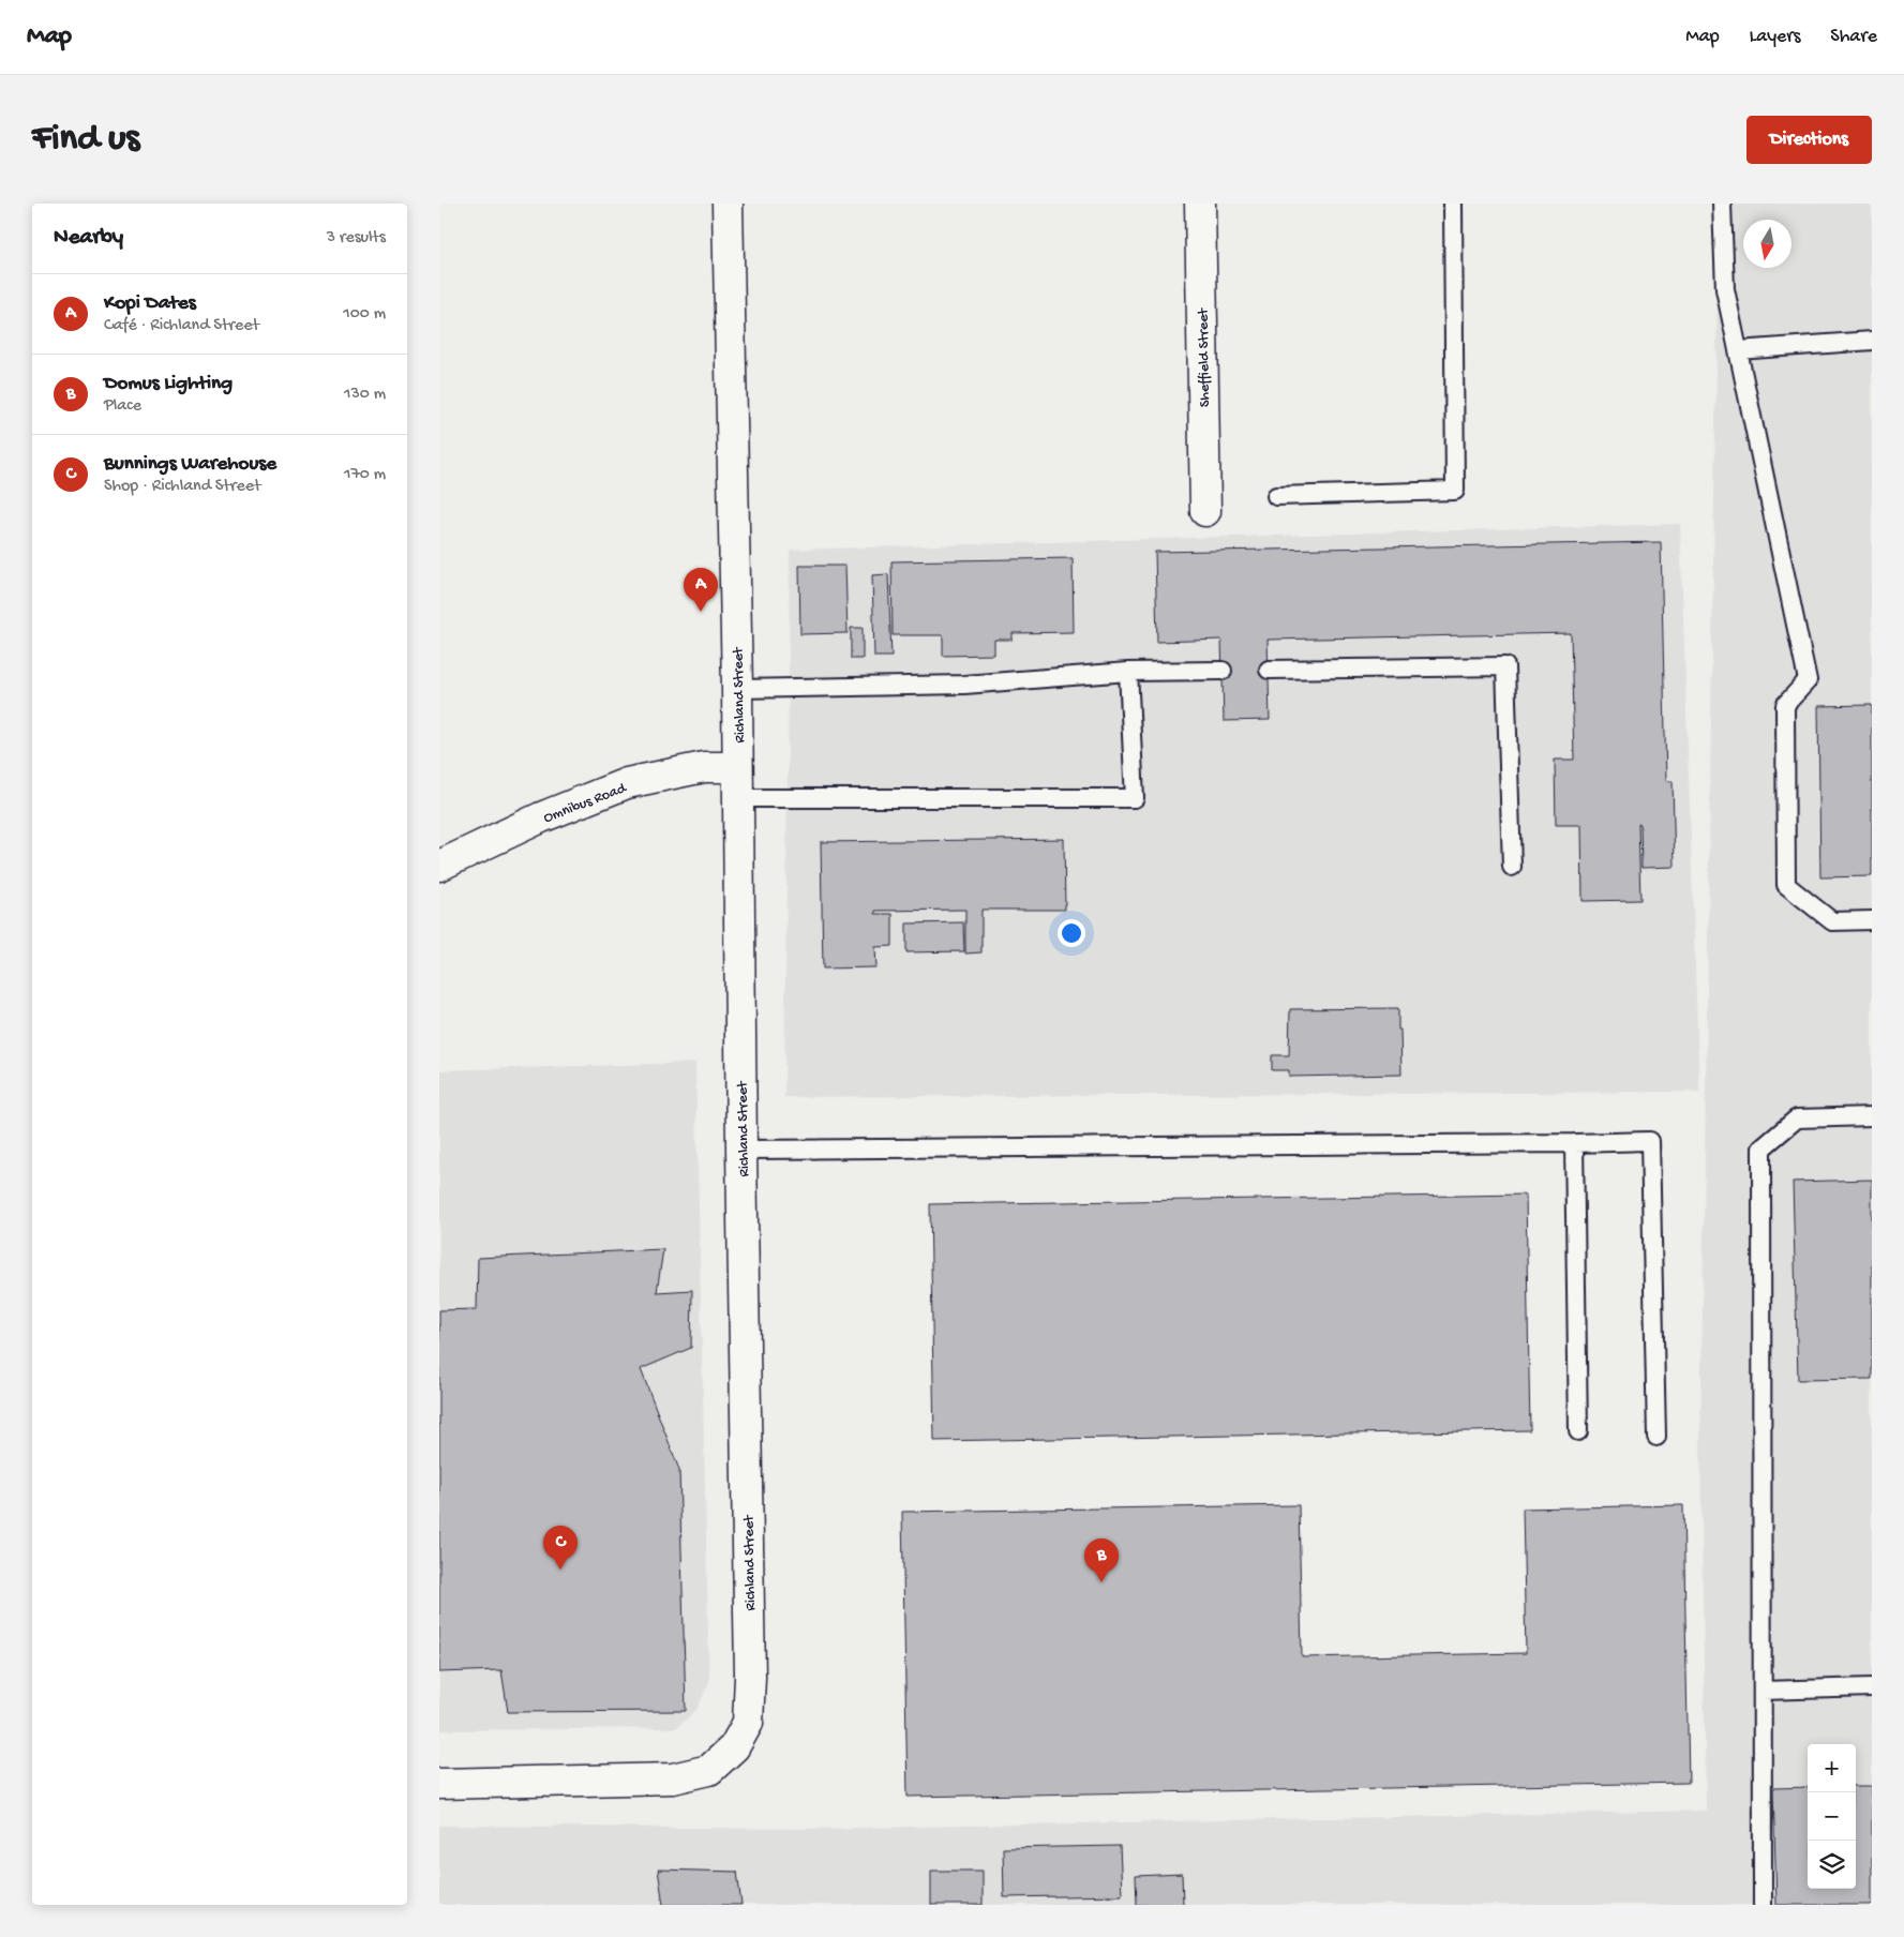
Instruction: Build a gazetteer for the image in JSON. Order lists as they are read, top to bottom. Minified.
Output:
{"streets":{"street":["Sheffield Street","Richland Street","Omnibus Road"]},"crossings":[["Richland Street","Omnibus Road"]],"north":"bottom","page":{"header":"Map","nav":["Map","Layers","Share"],"buttons":"Directions","title":"Find us","heading":["Nearby","3 results"],"list":[{"mark":"A","name":"Kopi Dates","note":"Café · Richland Street","value":"100 m"},{"mark":"B","name":"Domus Lighting","note":"Place","value":"130 m"},{"mark":"C","name":"Bunnings Warehouse","note":"Shop · Richland Street","value":"170 m"}],"pins":["A","C","B"],"map_buttons":["+","−"]}}
